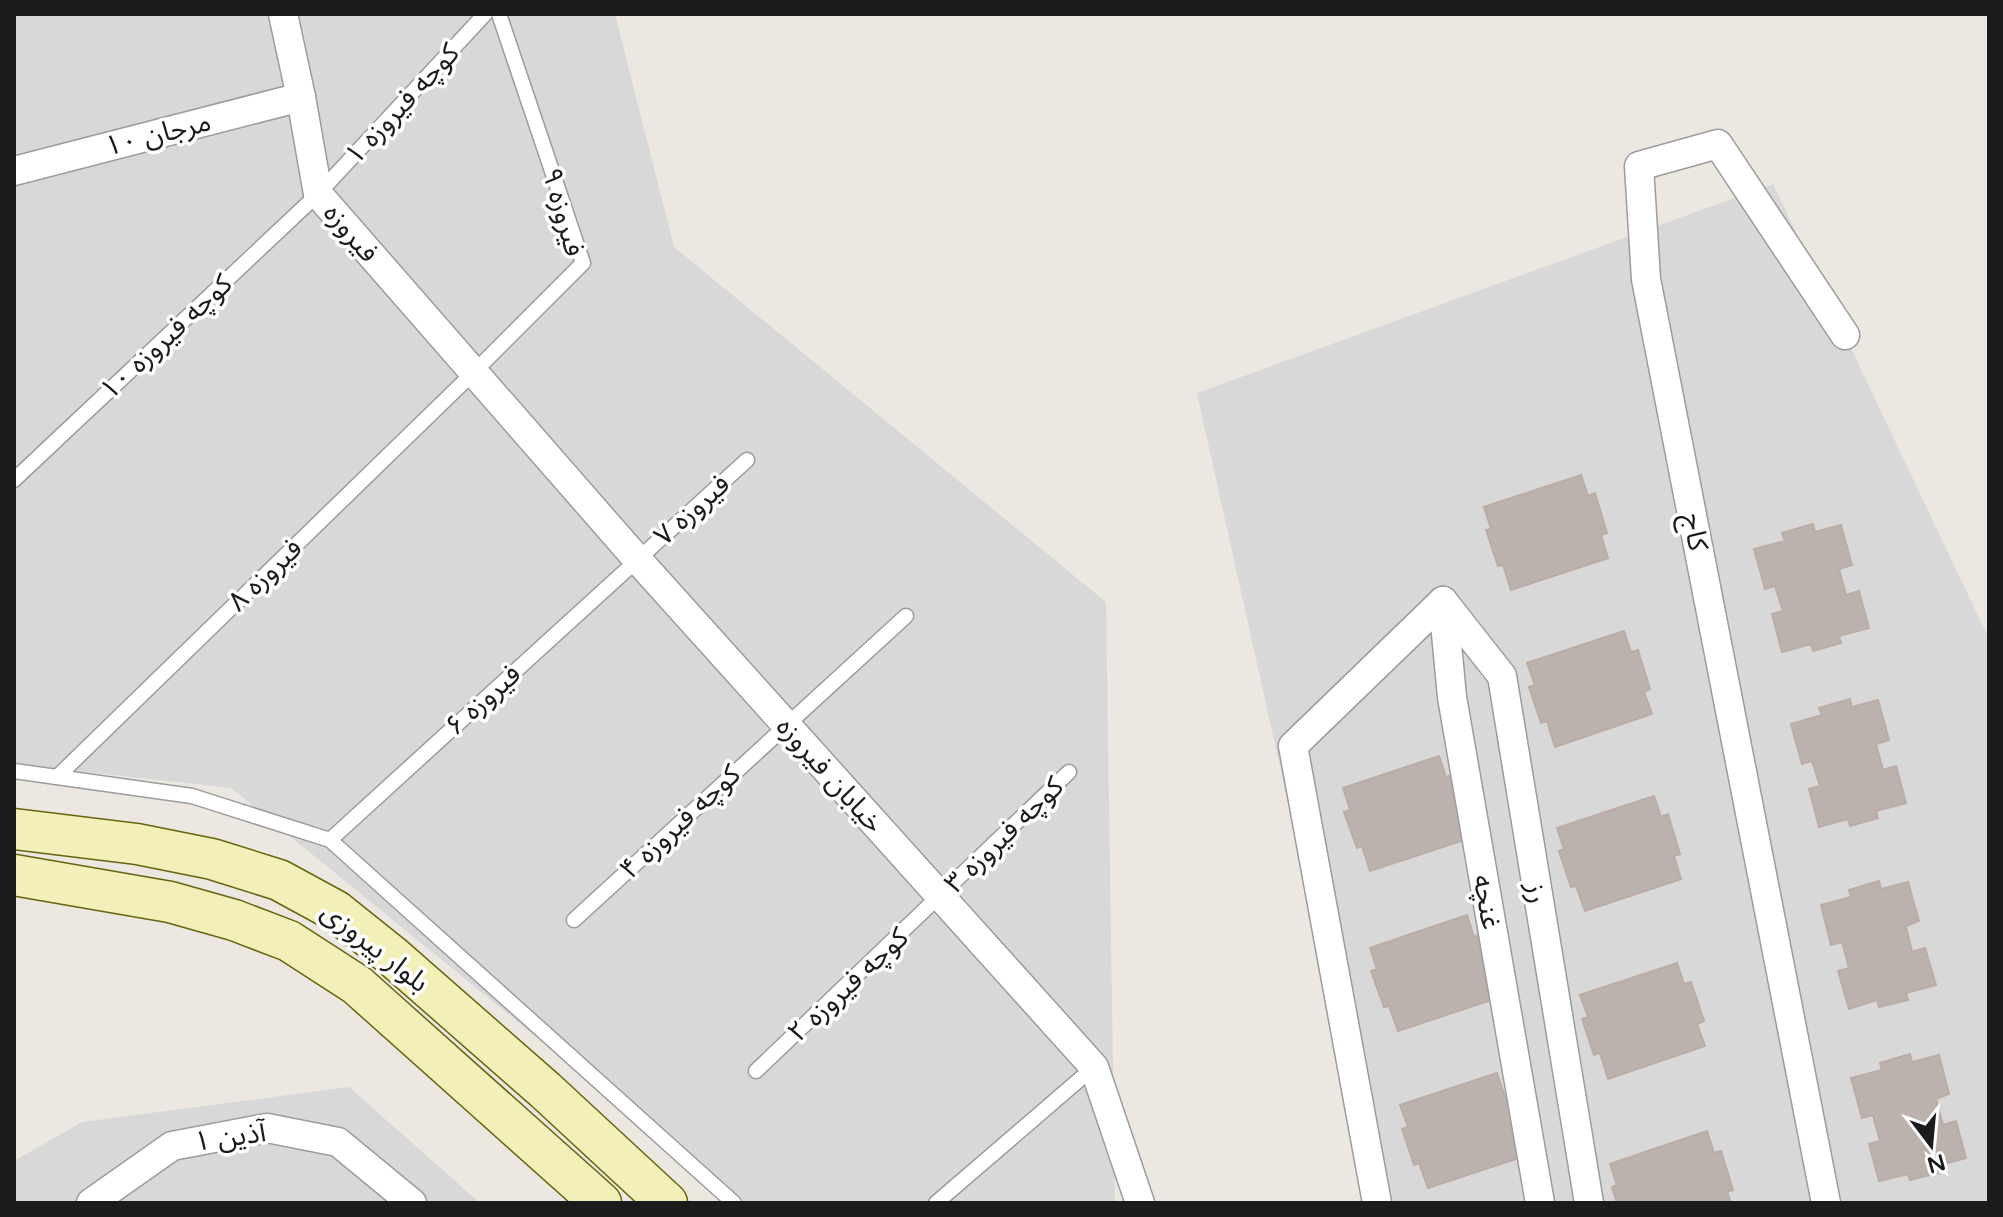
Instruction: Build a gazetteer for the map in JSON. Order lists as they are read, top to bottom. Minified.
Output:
{"streets":{"street":["مرجان ۱۰","فیروزه","کاج","خیابان فیروزه","رز","غنچه","بلوار پیروزی","آذین ۱"],"lane":["کوچه فیروزه ۱","فیروزه ۹","کوچه فیروزه ۱۰","فیروزه ۷","فیروزه ۸","فیروزه ۶","کوچه فیروزه ۴","کوچه فیروزه ۳","کوچه فیروزه ۲"]},"crossings":[["کوچه فیروزه ۱","فیروزه"],["کوچه فیروزه ۱","کوچه فیروزه ۱۰"],["مرجان ۱۰","فیروزه"],["فیروزه ۹","فیروزه"],["فیروزه ۹","فیروزه ۸"],["فیروزه ۹","خیابان فیروزه"],["فیروزه","کوچه فیروزه ۱۰"],["فیروزه","فیروزه ۸"],["فیروزه","خیابان فیروزه"],["فیروزه ۷","فیروزه ۶"],["فیروزه ۷","خیابان فیروزه"],["فیروزه ۸","خیابان فیروزه"],["فیروزه ۶","خیابان فیروزه"],["خیابان فیروزه","کوچه فیروزه ۴"],["خیابان فیروزه","کوچه فیروزه ۳"],["خیابان فیروزه","کوچه فیروزه ۲"],["کوچه فیروزه ۳","کوچه فیروزه ۲"],["رز","غنچه"]],"north":"bottom"}
